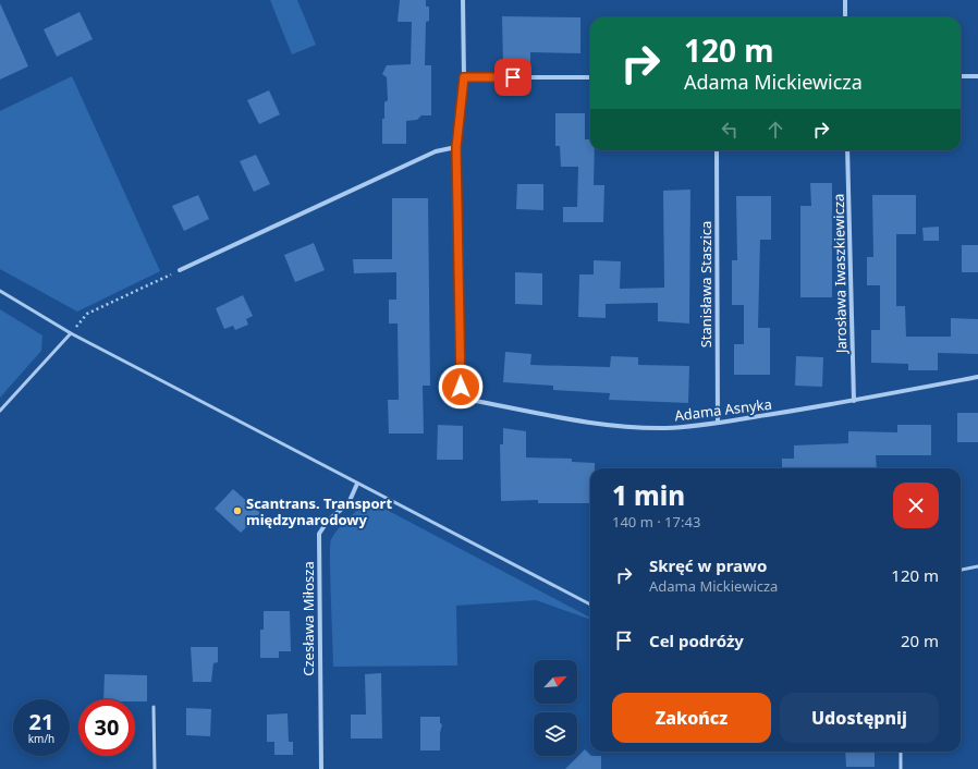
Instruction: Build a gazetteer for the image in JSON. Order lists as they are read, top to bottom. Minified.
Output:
{"streets":{"street":["Jarosława Iwaszkiewicza","Stanisława Staszica","Adama Asnyka","Czesława Miłosza"]},"crossings":[["Jarosława Iwaszkiewicza","Adama Asnyka"],["Stanisława Staszica","Adama Asnyka"]],"places":["Scantrans. Transport międzynarodowy"],"north":"top right","page":{"turn":["120 m","Adama Mickiewicza"],"heading":["1 min","140 m · 17:43"],"list":[{"name":"Skręć w prawo","note":"Adama Mickiewicza","value":"120 m"},{"name":"Cel podróży","value":"20 m"}],"buttons":["Zakończ","Udostępnij"],"speed":"21 km/h","limit":"30"}}
